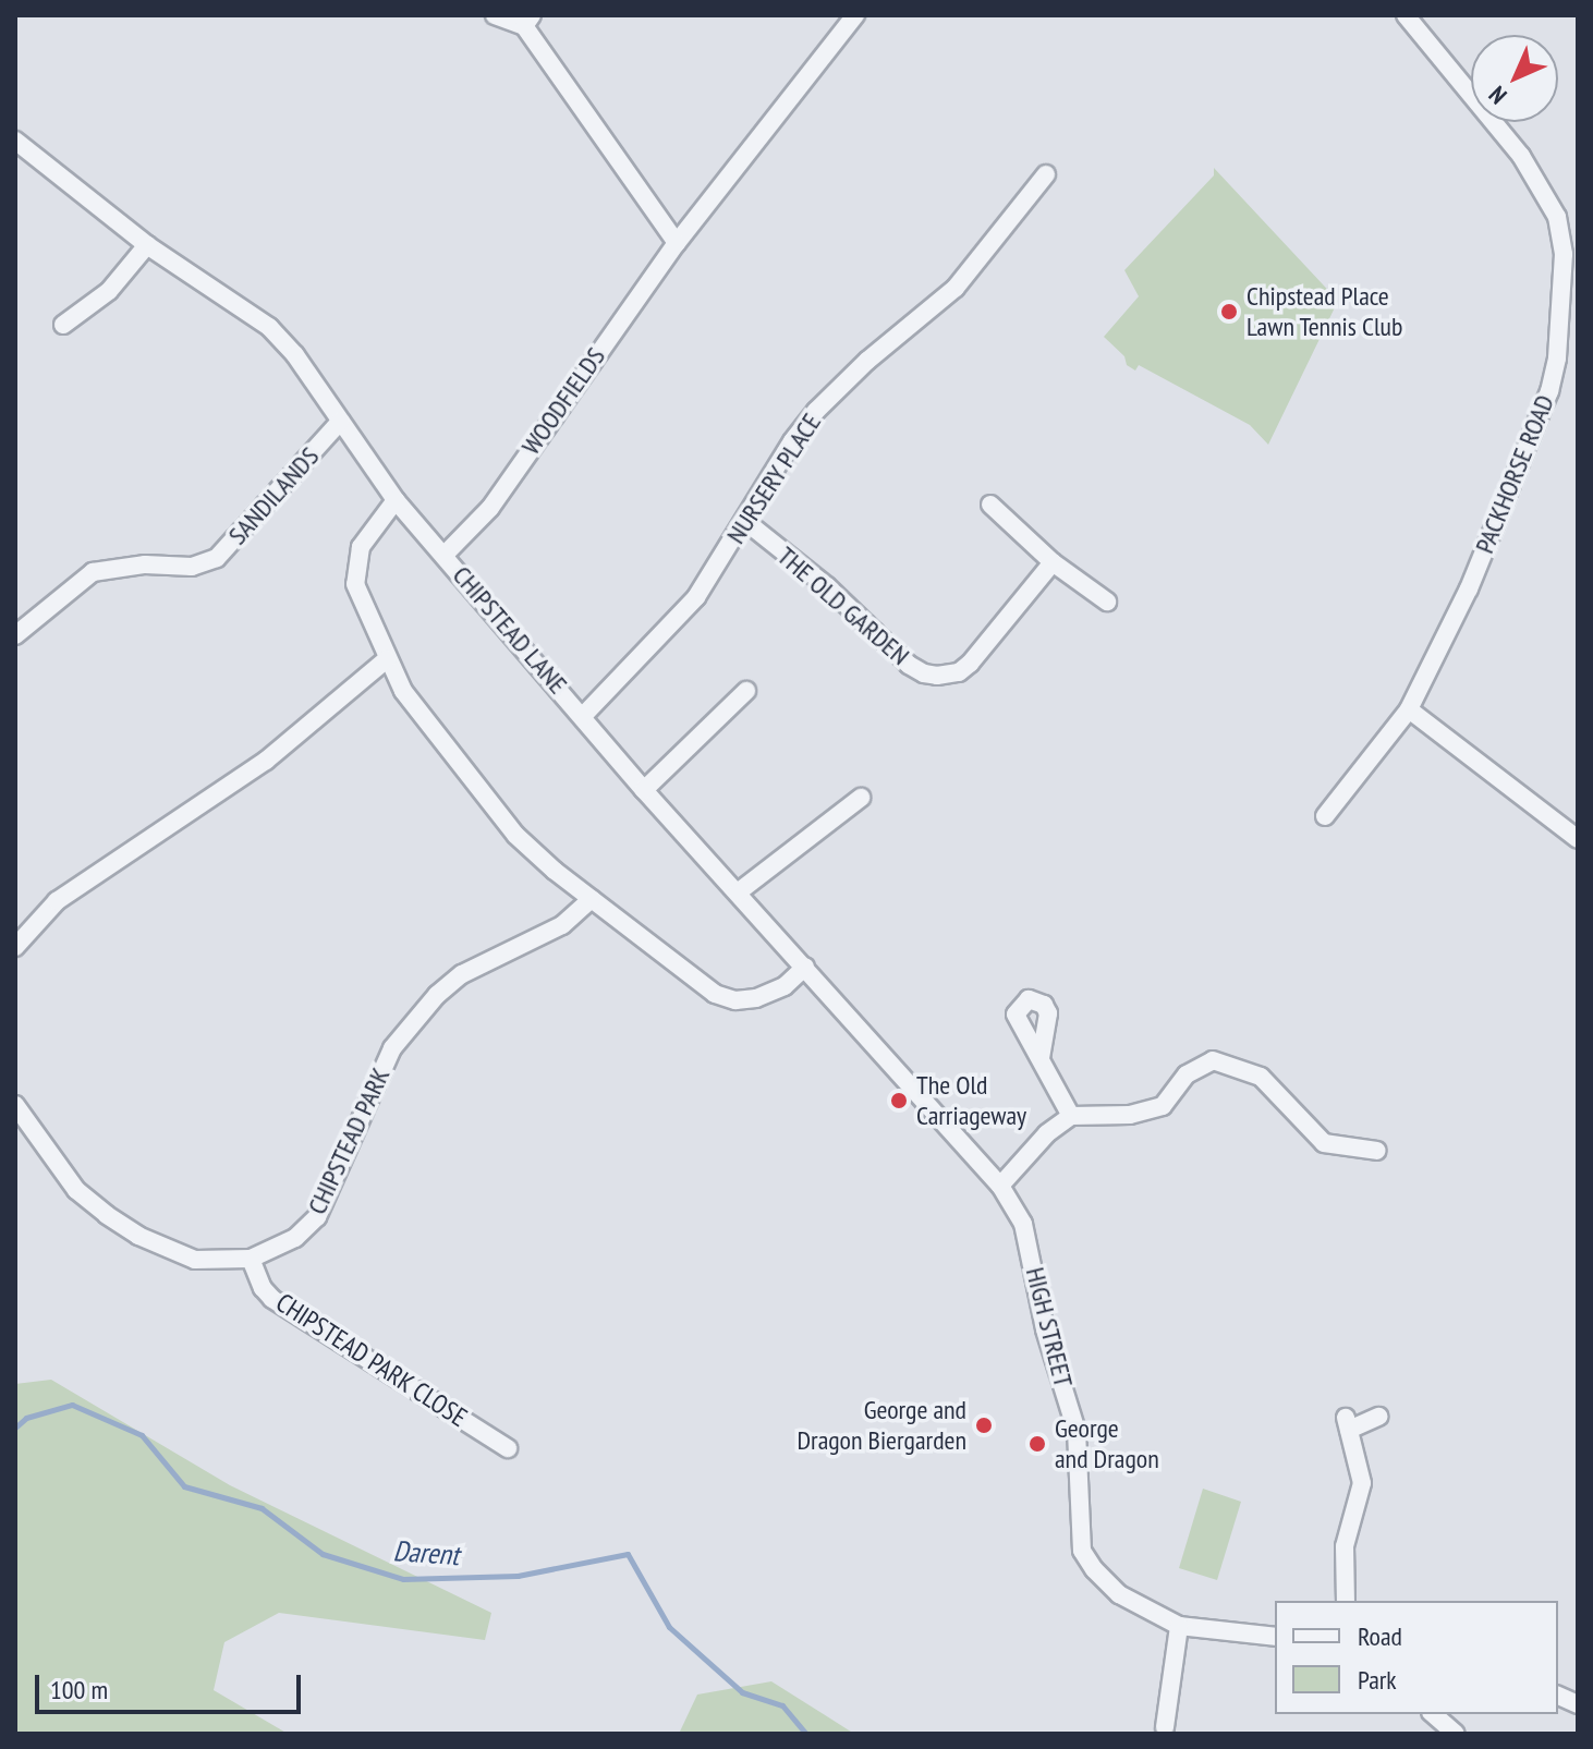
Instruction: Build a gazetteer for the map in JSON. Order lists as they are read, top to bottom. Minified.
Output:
{"streets":{"street":["WOODFIELDS","PACKHORSE ROAD","NURSERY PLACE","SANDILANDS","THE OLD GARDEN","CHIPSTEAD LANE","CHIPSTEAD PARK","HIGH STREET","CHIPSTEAD PARK CLOSE"]},"crossings":[["WOODFIELDS","CHIPSTEAD LANE"],["NURSERY PLACE","THE OLD GARDEN"],["NURSERY PLACE","CHIPSTEAD LANE"],["SANDILANDS","CHIPSTEAD LANE"],["CHIPSTEAD LANE","HIGH STREET"],["CHIPSTEAD PARK","CHIPSTEAD PARK CLOSE"]],"water":["Darent"],"places":["Chipstead Place Lawn Tennis Club","The Old Carriageway","George and Dragon Biergarden","George and Dragon"],"legend":["Road","Park"],"scale_bar":"100 m","north":"bottom left"}
